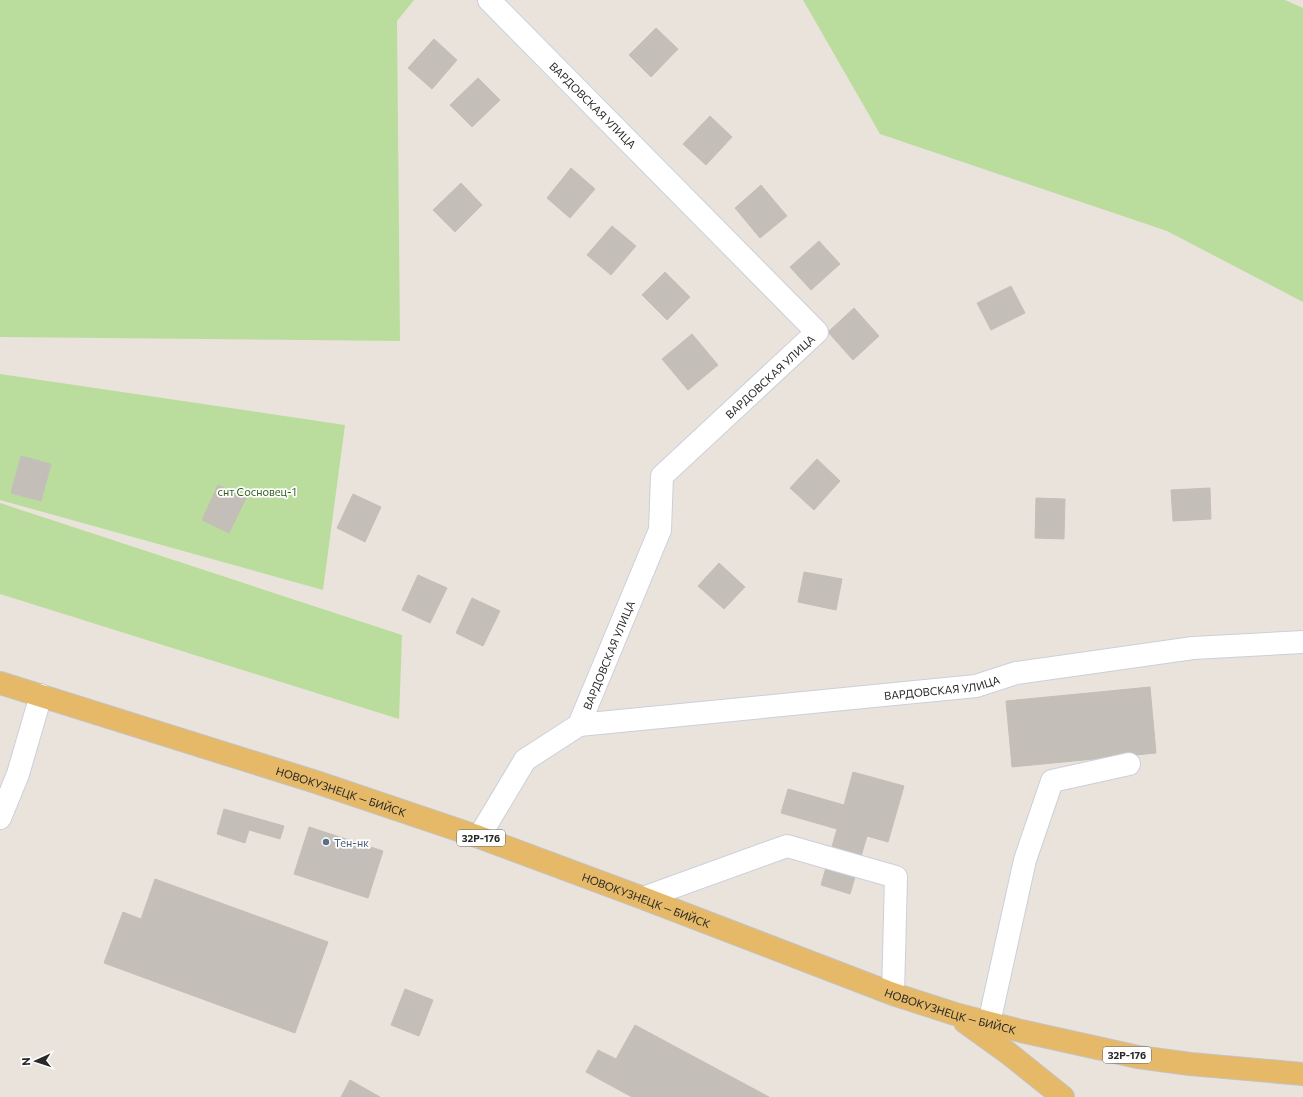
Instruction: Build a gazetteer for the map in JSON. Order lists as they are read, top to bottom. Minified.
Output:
{"streets":{"main road":["НОВОКУЗНЕЦК — БИЙСК","32Р-176"],"street":["ВАРДОВСКАЯ УЛИЦА"]},"crossings":[["ВАРДОВСКАЯ УЛИЦА","НОВОКУЗНЕЦК — БИЙСК"]],"parks":["снт Сосновец-1"],"places":["Тен-нк"],"north":"left"}
